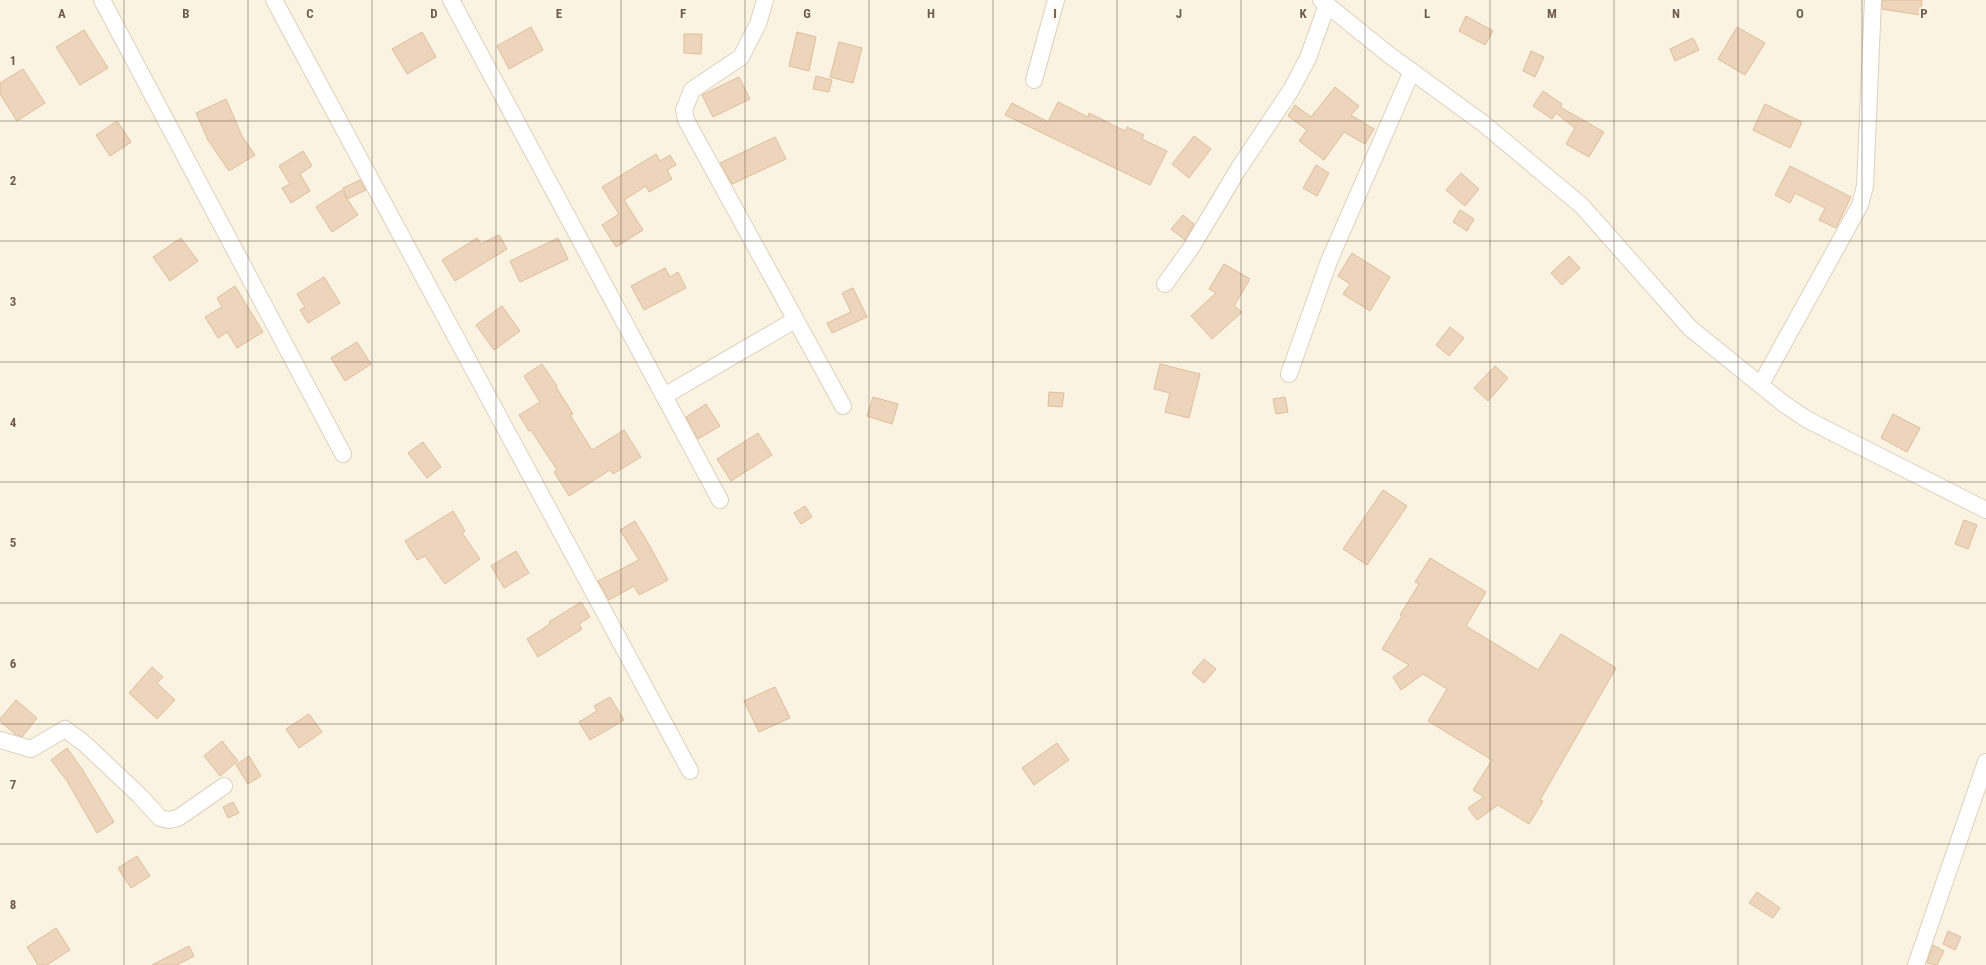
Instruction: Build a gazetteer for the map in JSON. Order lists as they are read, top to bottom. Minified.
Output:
{"grid":{"columns":["A","B","C","D","E","F","G","H","I","J","K","L","M","N","O","P"],"rows":["1","2","3","4","5","6","7","8"]}}
